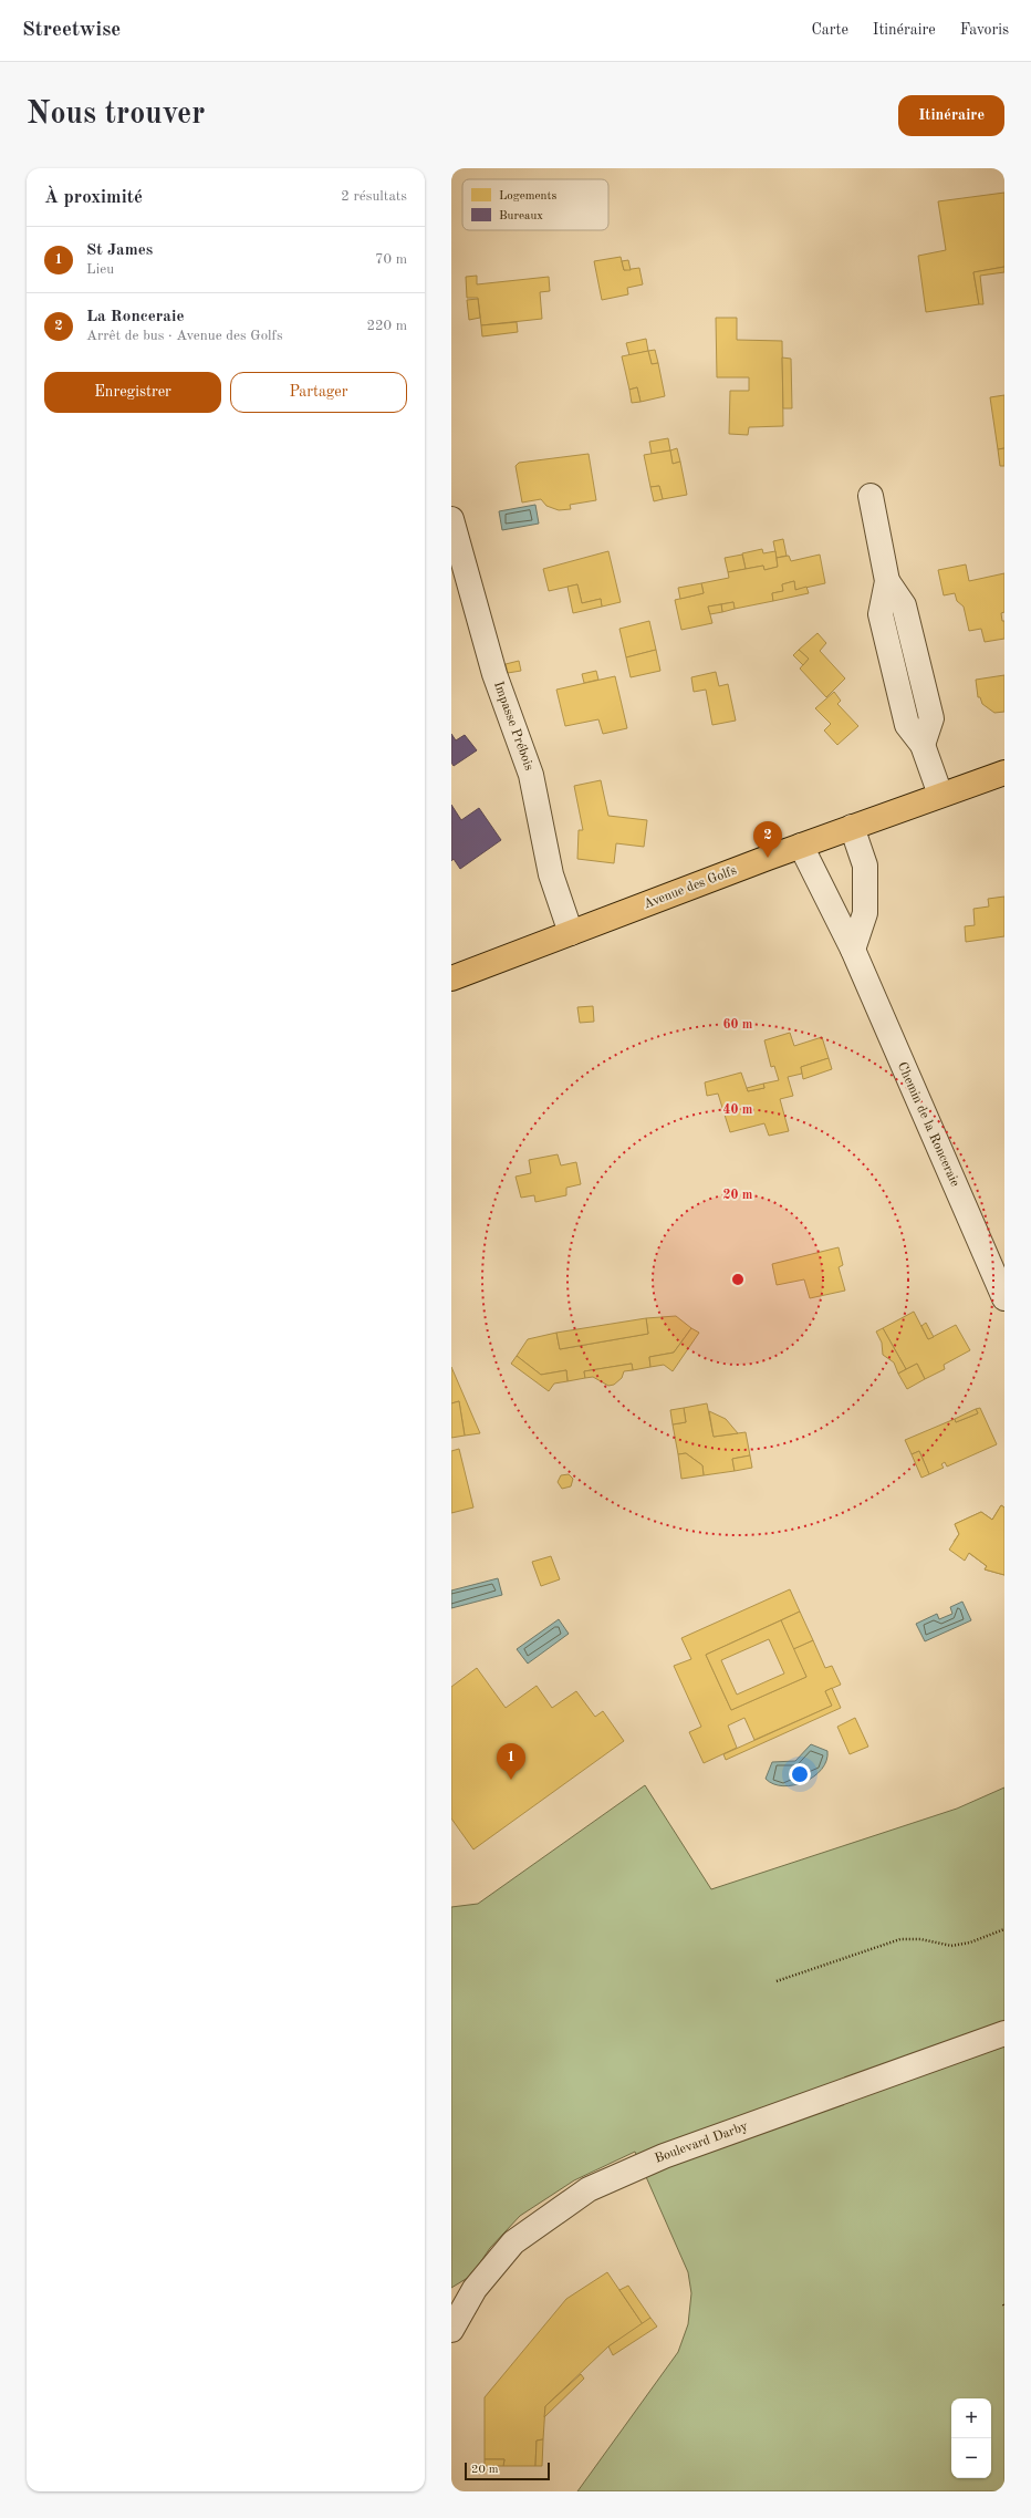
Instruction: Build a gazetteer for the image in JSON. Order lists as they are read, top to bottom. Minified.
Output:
{"streets":{"main road":["Avenue des Golfs"],"street":["Impasse Prébois","Chemin de la Ronceraie","Boulevard Darby"]},"crossings":[["Impasse Prébois","Avenue des Golfs"],["Avenue des Golfs","Chemin de la Ronceraie"]],"legend":["Logements","Bureaux"],"scale_bar":"20 m","page":{"header":"Streetwise","nav":["Carte","Itinéraire","Favoris"],"buttons":["Itinéraire",["Enregistrer","Partager"]],"title":"Nous trouver","heading":["À proximité","2 résultats"],"list":[{"mark":"1","name":"St James","note":"Lieu","value":"70 m"},{"mark":"2","name":"La Ronceraie","note":"Arrêt de bus · Avenue des Golfs","value":"220 m"}],"pins":["2","1"],"map_buttons":["+","−"],"scale":"20 m"},"rings":["60 m","40 m","20 m"]}
